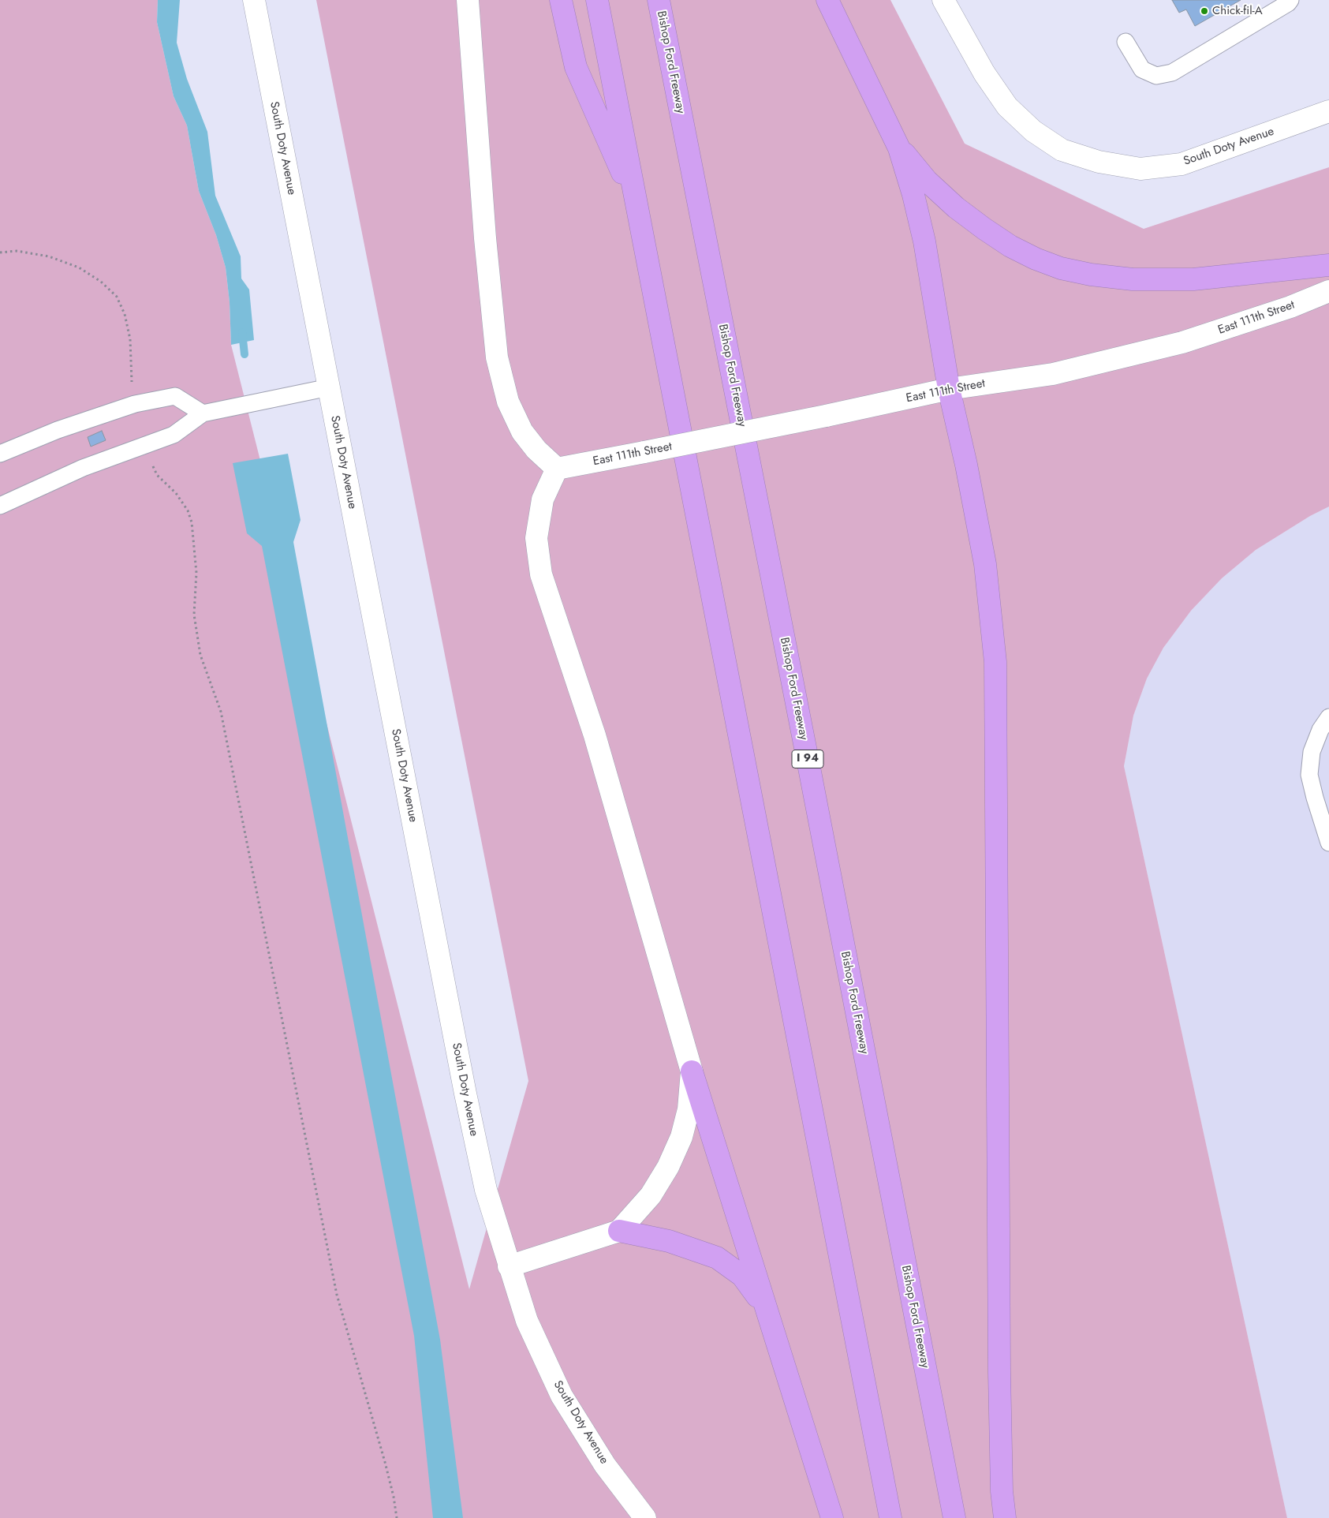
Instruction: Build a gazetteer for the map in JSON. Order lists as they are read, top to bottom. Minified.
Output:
{"streets":{"highway":["Bishop Ford Freeway","I 94"],"street":["South Doty Avenue","East 111th Street"]},"places":["Chick-fil-A"]}
